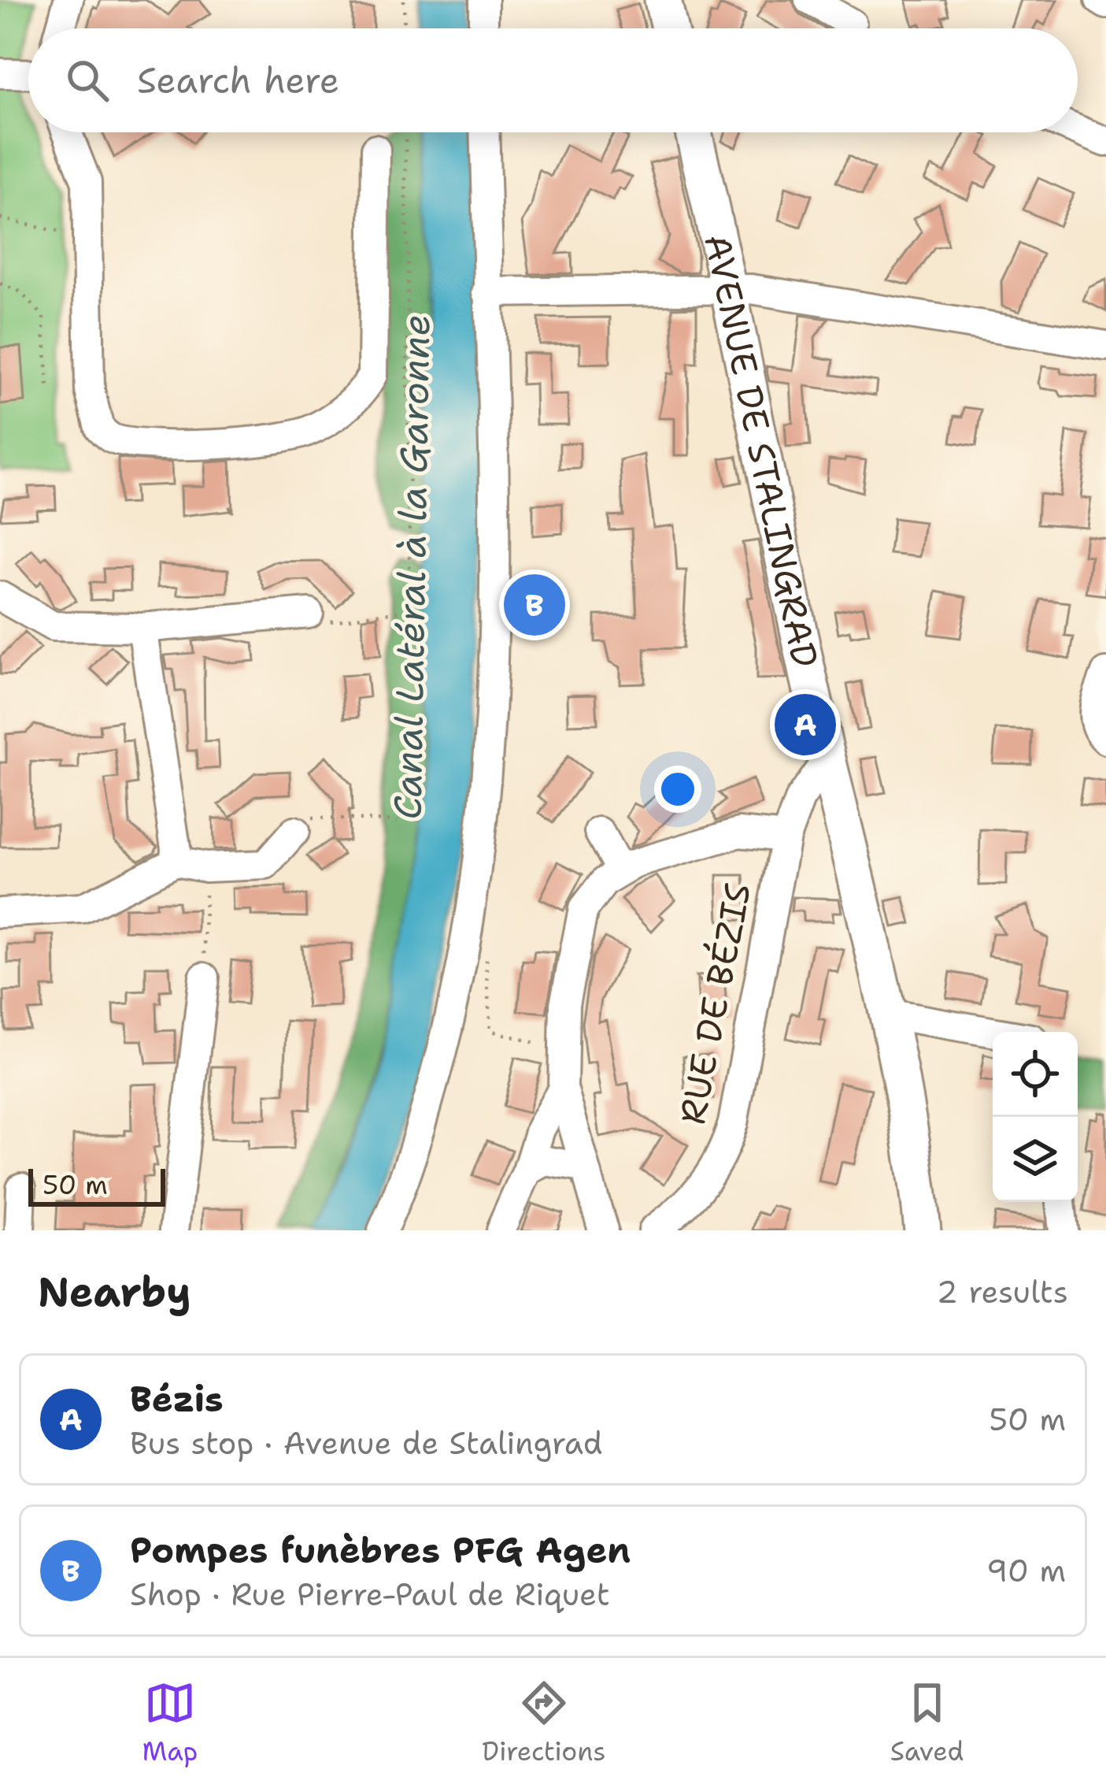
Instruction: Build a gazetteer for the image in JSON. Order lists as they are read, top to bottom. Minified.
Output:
{"streets":{"main road":["AVENUE DE STALINGRAD"],"street":["RUE DE BÉZIS"]},"crossings":[["AVENUE DE STALINGRAD","RUE DE BÉZIS"]],"water":["Canal Latéral à la Garonne"],"scale_bar":"50 m","page":{"search":"Search here","pins":["B","A"],"scale":"50 m","heading":["Nearby","2 results"],"list":[{"mark":"A","name":"Bézis","note":"Bus stop · Avenue de Stalingrad","value":"50 m"},{"mark":"B","name":"Pompes funèbres PFG Agen","note":"Shop · Rue Pierre-Paul de Riquet","value":"90 m"}],"nav":["Map","Directions","Saved"]}}
